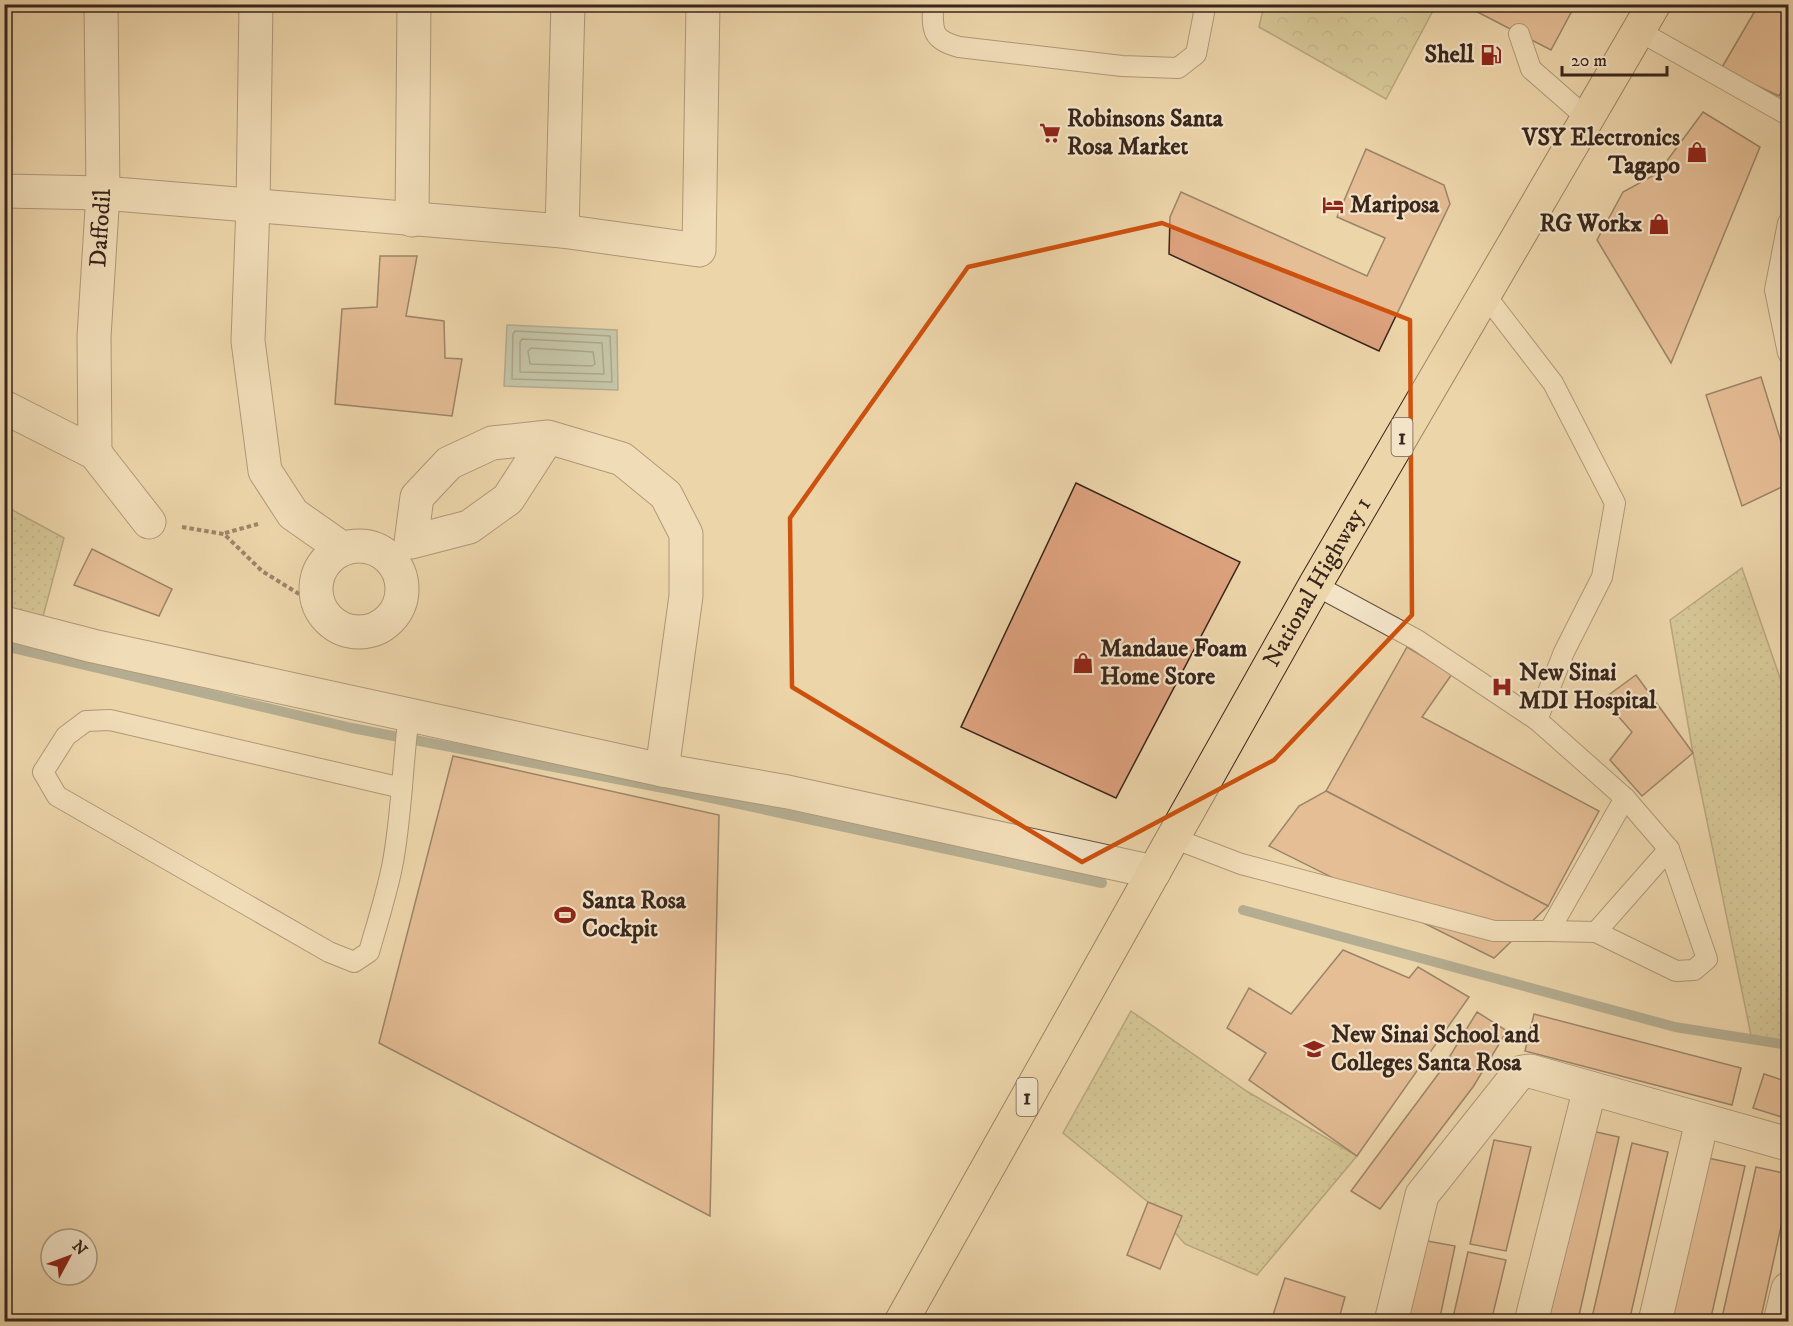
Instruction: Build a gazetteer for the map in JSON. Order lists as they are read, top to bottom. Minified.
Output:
{"streets":{"highway":["1","National Highway 1"],"street":["Daffodil"]},"places":{"fuel station":["Shell"],"supermarket":["Robinsons Santa Rosa Market"],"shop":["VSY Electronics Tagapo","RG Workx","Mandaue Foam Home Store"],"hotel":["Mariposa"],"hospital":["New Sinai MDI Hospital"],"sports":["Santa Rosa Cockpit"],"school or university":["New Sinai School and Colleges Santa Rosa"]},"scale_bar":"20 m","north":"top right"}
